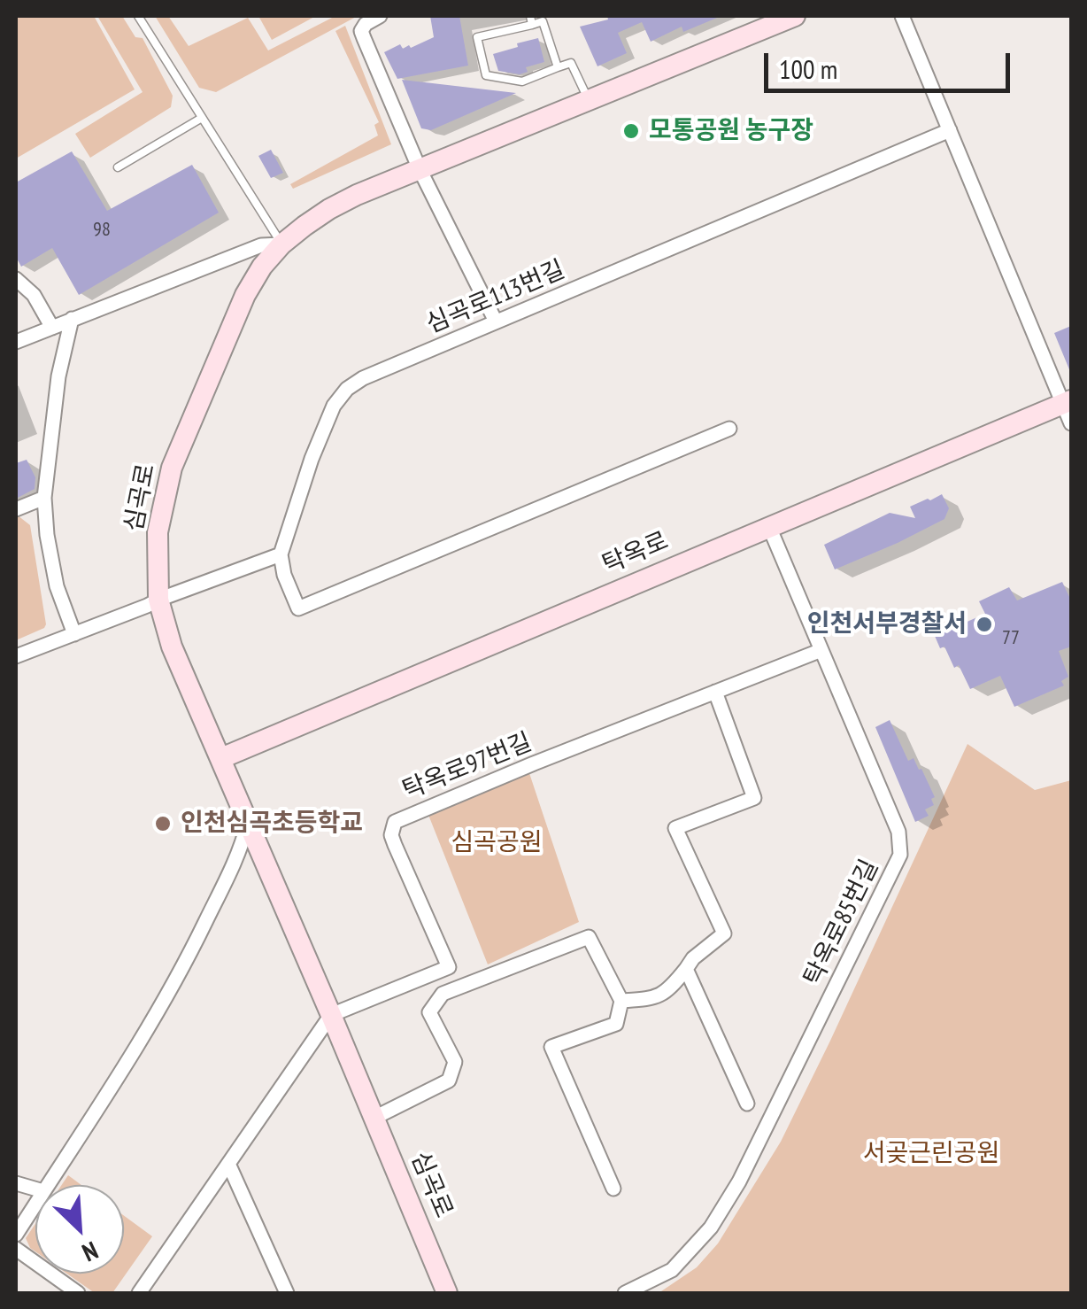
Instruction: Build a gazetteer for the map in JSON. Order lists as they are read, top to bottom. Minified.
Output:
{"streets":{"street":["심곡로113번길","심곡로","탁옥로","탁옥로97번길","탁옥로85번길"]},"crossings":[["심곡로","탁옥로"],["심곡로","탁옥로97번길"],["탁옥로","탁옥로85번길"],["탁옥로97번길","탁옥로85번길"]],"parks":["심곡공원","서곶근린공원"],"places":["모통공원 농구장","인천서부경찰서","인천심곡초등학교"],"house_numbers":["98","77"],"scale_bar":"100 m","north":"bottom right"}
